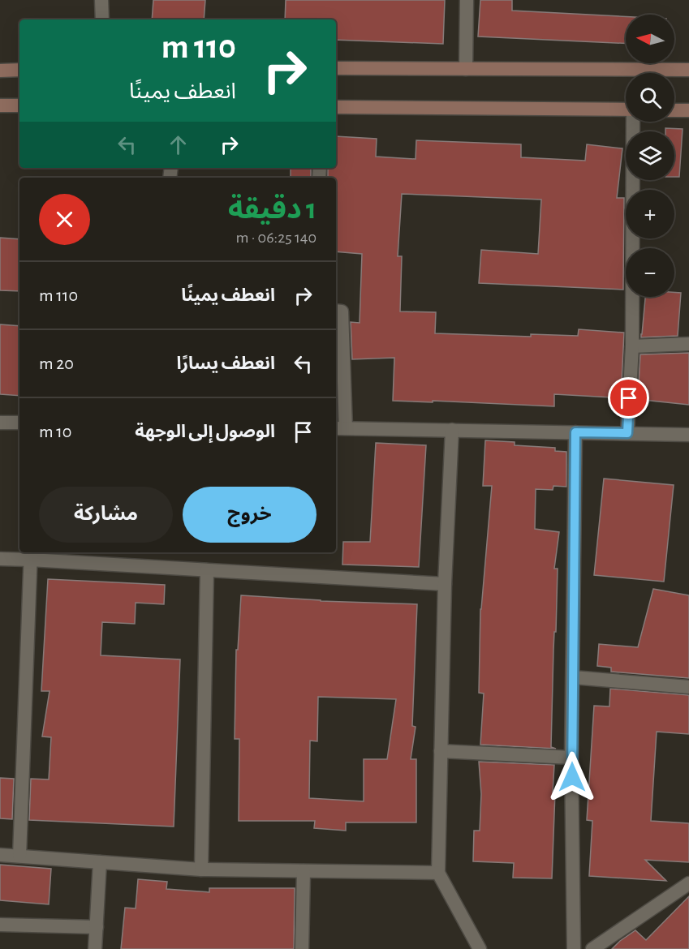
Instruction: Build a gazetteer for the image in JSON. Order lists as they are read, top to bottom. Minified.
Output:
{"north":"left","page":{"map_buttons":["+","−"],"turn":["110 m","انعطف يمينًا"],"heading":["1 دقيقة","140 m · 06:25"],"list":[{"name":"انعطف يمينًا","value":"110 m"},{"name":"انعطف يسارًا","value":"20 m"},{"name":"الوصول إلى الوجهة","value":"10 m"}],"buttons":["خروج","مشاركة"]}}
